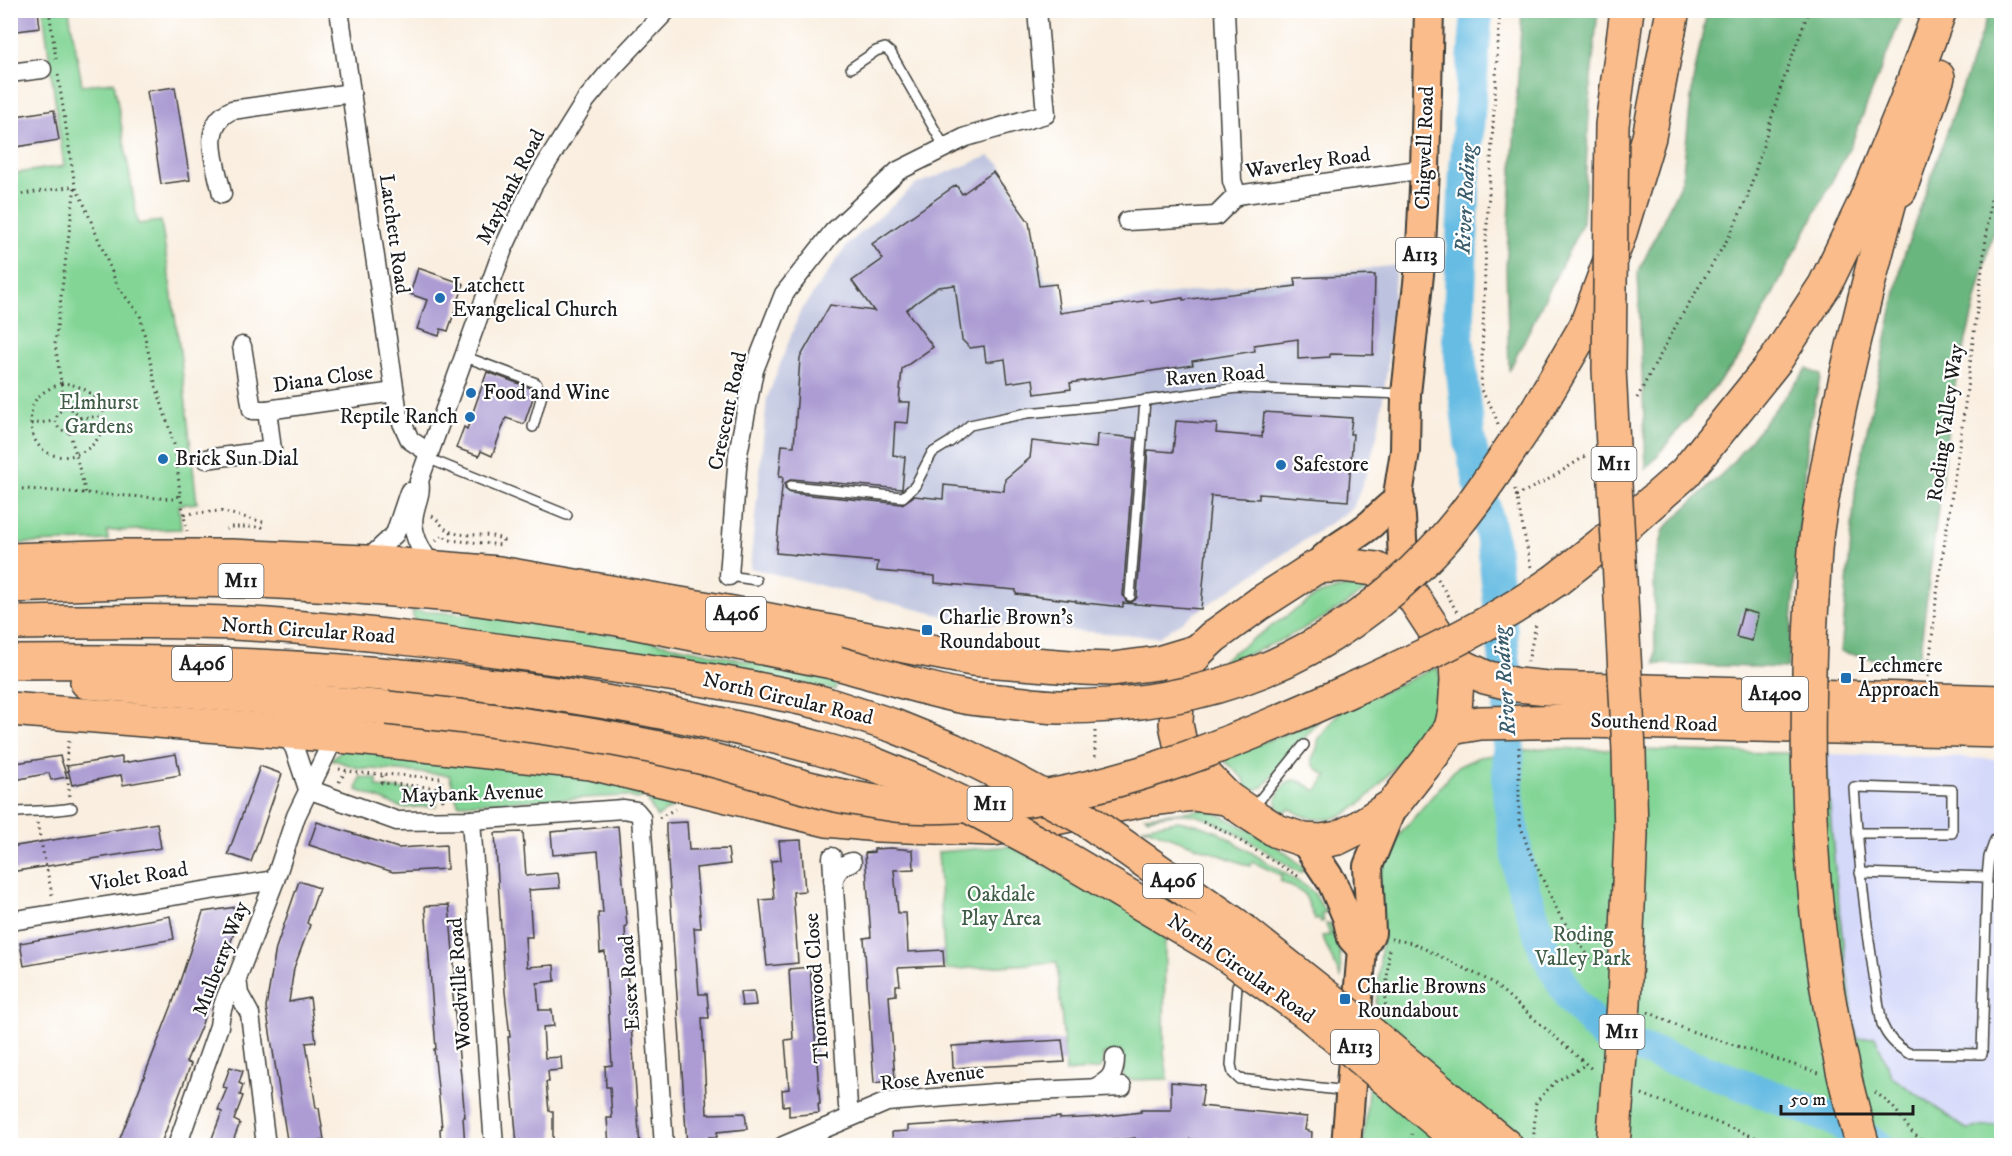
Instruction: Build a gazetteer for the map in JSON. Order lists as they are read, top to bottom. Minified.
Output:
{"streets":{"highway":["A113","M11","A406","North Circular Road","A1400","Southend Road"],"main road":["Chigwell Road"],"street":["Waverley Road","Maybank Road","Latchett Road","Diana Close","Crescent Road","Maybank Avenue","Violet Road","Mulberry Way","Essex Road","Woodville Road","Thornwood Close","Rose Avenue"],"lane":["Raven Road"],"path":["Roding Valley Way"]},"crossings":[["Chigwell Road","Waverley Road"],["Chigwell Road","A113"],["Chigwell Road","Raven Road"],["Maybank Road","Latchett Road"],["Maybank Road","A406"],["Latchett Road","Diana Close"],["A113","A406"],["A113","Southend Road"],["Maybank Avenue","Mulberry Way"],["Maybank Avenue","Essex Road"],["Maybank Avenue","Woodville Road"],["Violet Road","Mulberry Way"],["Thornwood Close","Rose Avenue"]],"water":["River Roding"],"parks":["Elmhurst Gardens","Oakdale Play Area","Roding Valley Park"],"places":{"other":["Latchett Evangelical Church","Food and Wine","Reptile Ranch","Brick Sun Dial","Safestore"],"transit":["Charlie Brown's Roundabout","Lechmere Approach","Charlie Browns Roundabout"]},"scale_bar":"50 m"}
